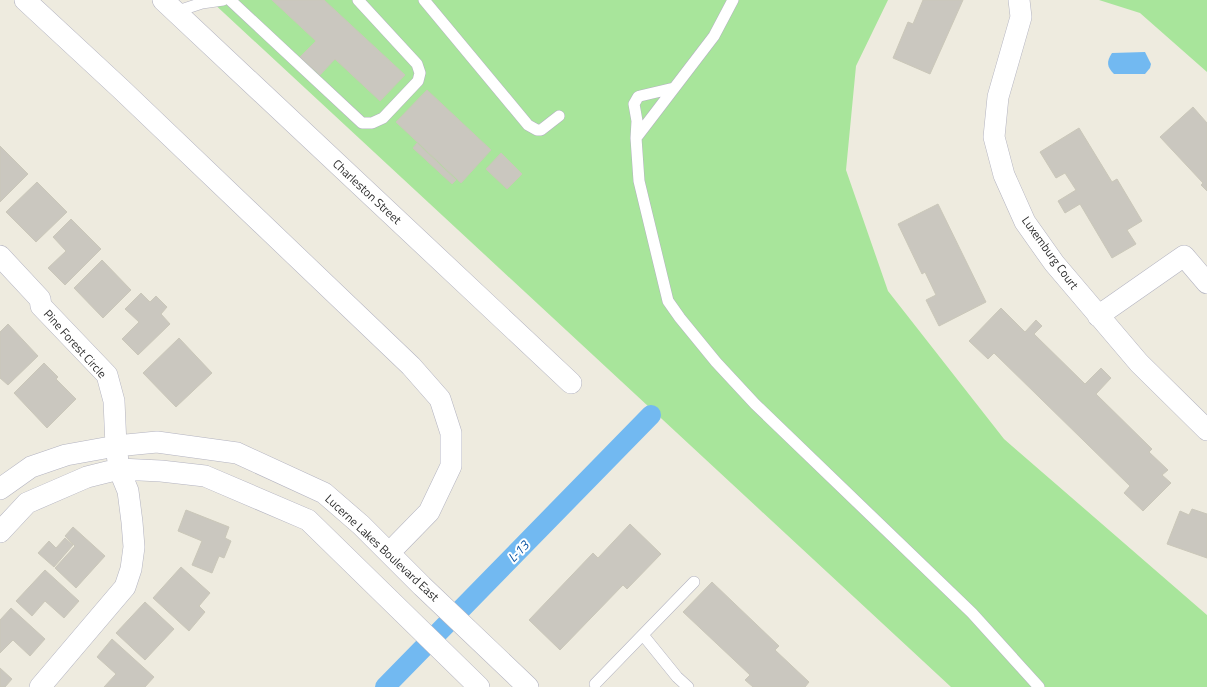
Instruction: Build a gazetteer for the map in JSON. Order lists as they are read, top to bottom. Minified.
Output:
{"streets":{"street":["Charleston Street","Luxemburg Court","Pine Forest Circle","Lucerne Lakes Boulevard East"]},"crossings":[["Pine Forest Circle","Lucerne Lakes Boulevard East"]],"water":["L-13"]}
